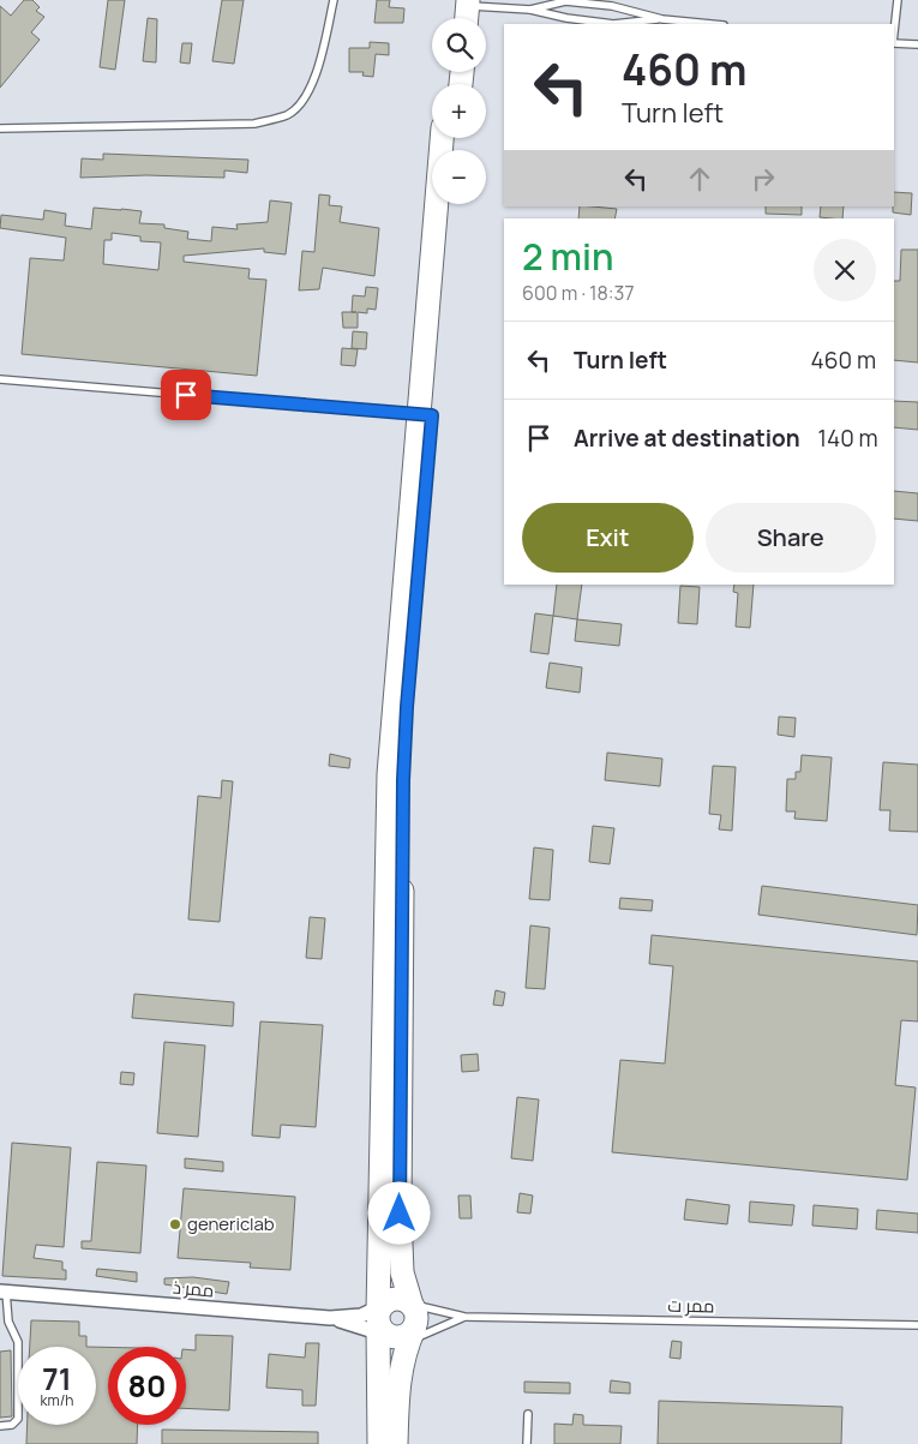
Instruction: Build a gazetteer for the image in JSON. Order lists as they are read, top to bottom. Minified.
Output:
{"streets":{"street":["ممر ذ"],"lane":["ممر ت"]},"crossings":[["ممر ذ","ممر ت"]],"places":["genericlab"],"page":{"map_buttons":["+","−"],"turn":["460 m","Turn left"],"heading":["2 min","600 m · 18:37"],"list":[{"name":"Turn left","value":"460 m"},{"name":"Arrive at destination","value":"140 m"}],"buttons":["Exit","Share"],"speed":"71 km/h","limit":"80"}}
